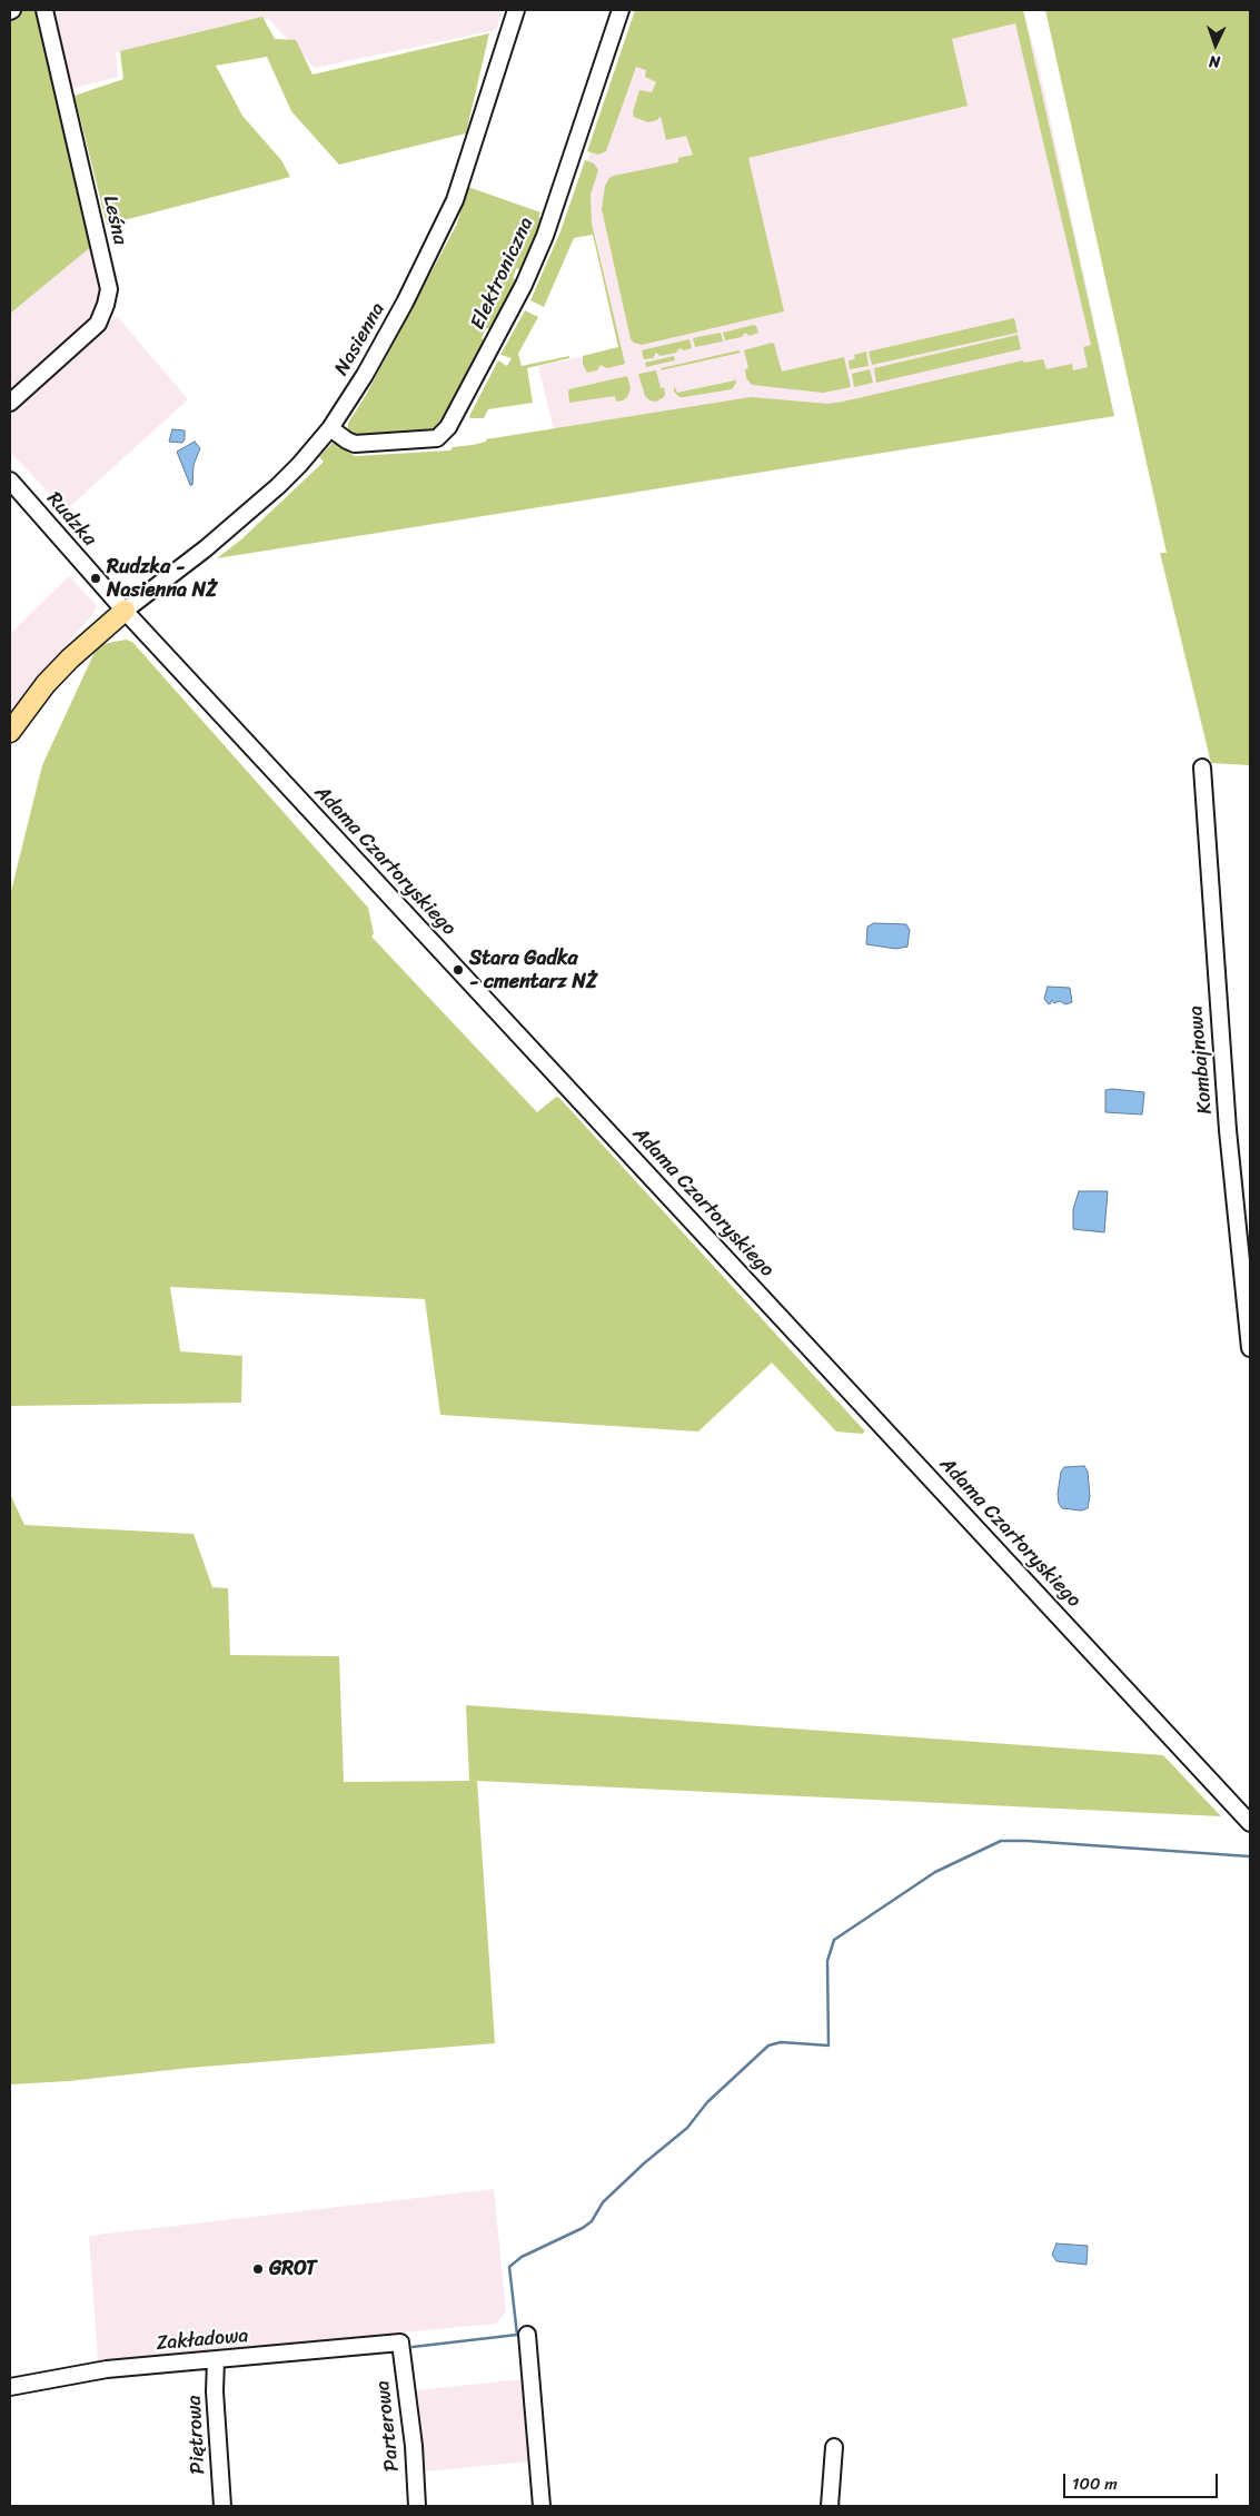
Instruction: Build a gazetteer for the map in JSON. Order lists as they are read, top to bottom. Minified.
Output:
{"streets":{"street":["Leśna","Elektroniczna","Nasienna","Rudzka","Adama Czartoryskiego","Kombajnowa","Zakładowa","Parterowa","Piętrowa"]},"crossings":[["Elektroniczna","Nasienna"],["Nasienna","Rudzka"],["Nasienna","Adama Czartoryskiego"],["Rudzka","Adama Czartoryskiego"],["Zakładowa","Parterowa"],["Zakładowa","Piętrowa"]],"places":["Rudzka - Nasienna NŻ","Stara Gadka - cmentarz NŻ","GROT"],"scale_bar":"100 m","north":"bottom"}
